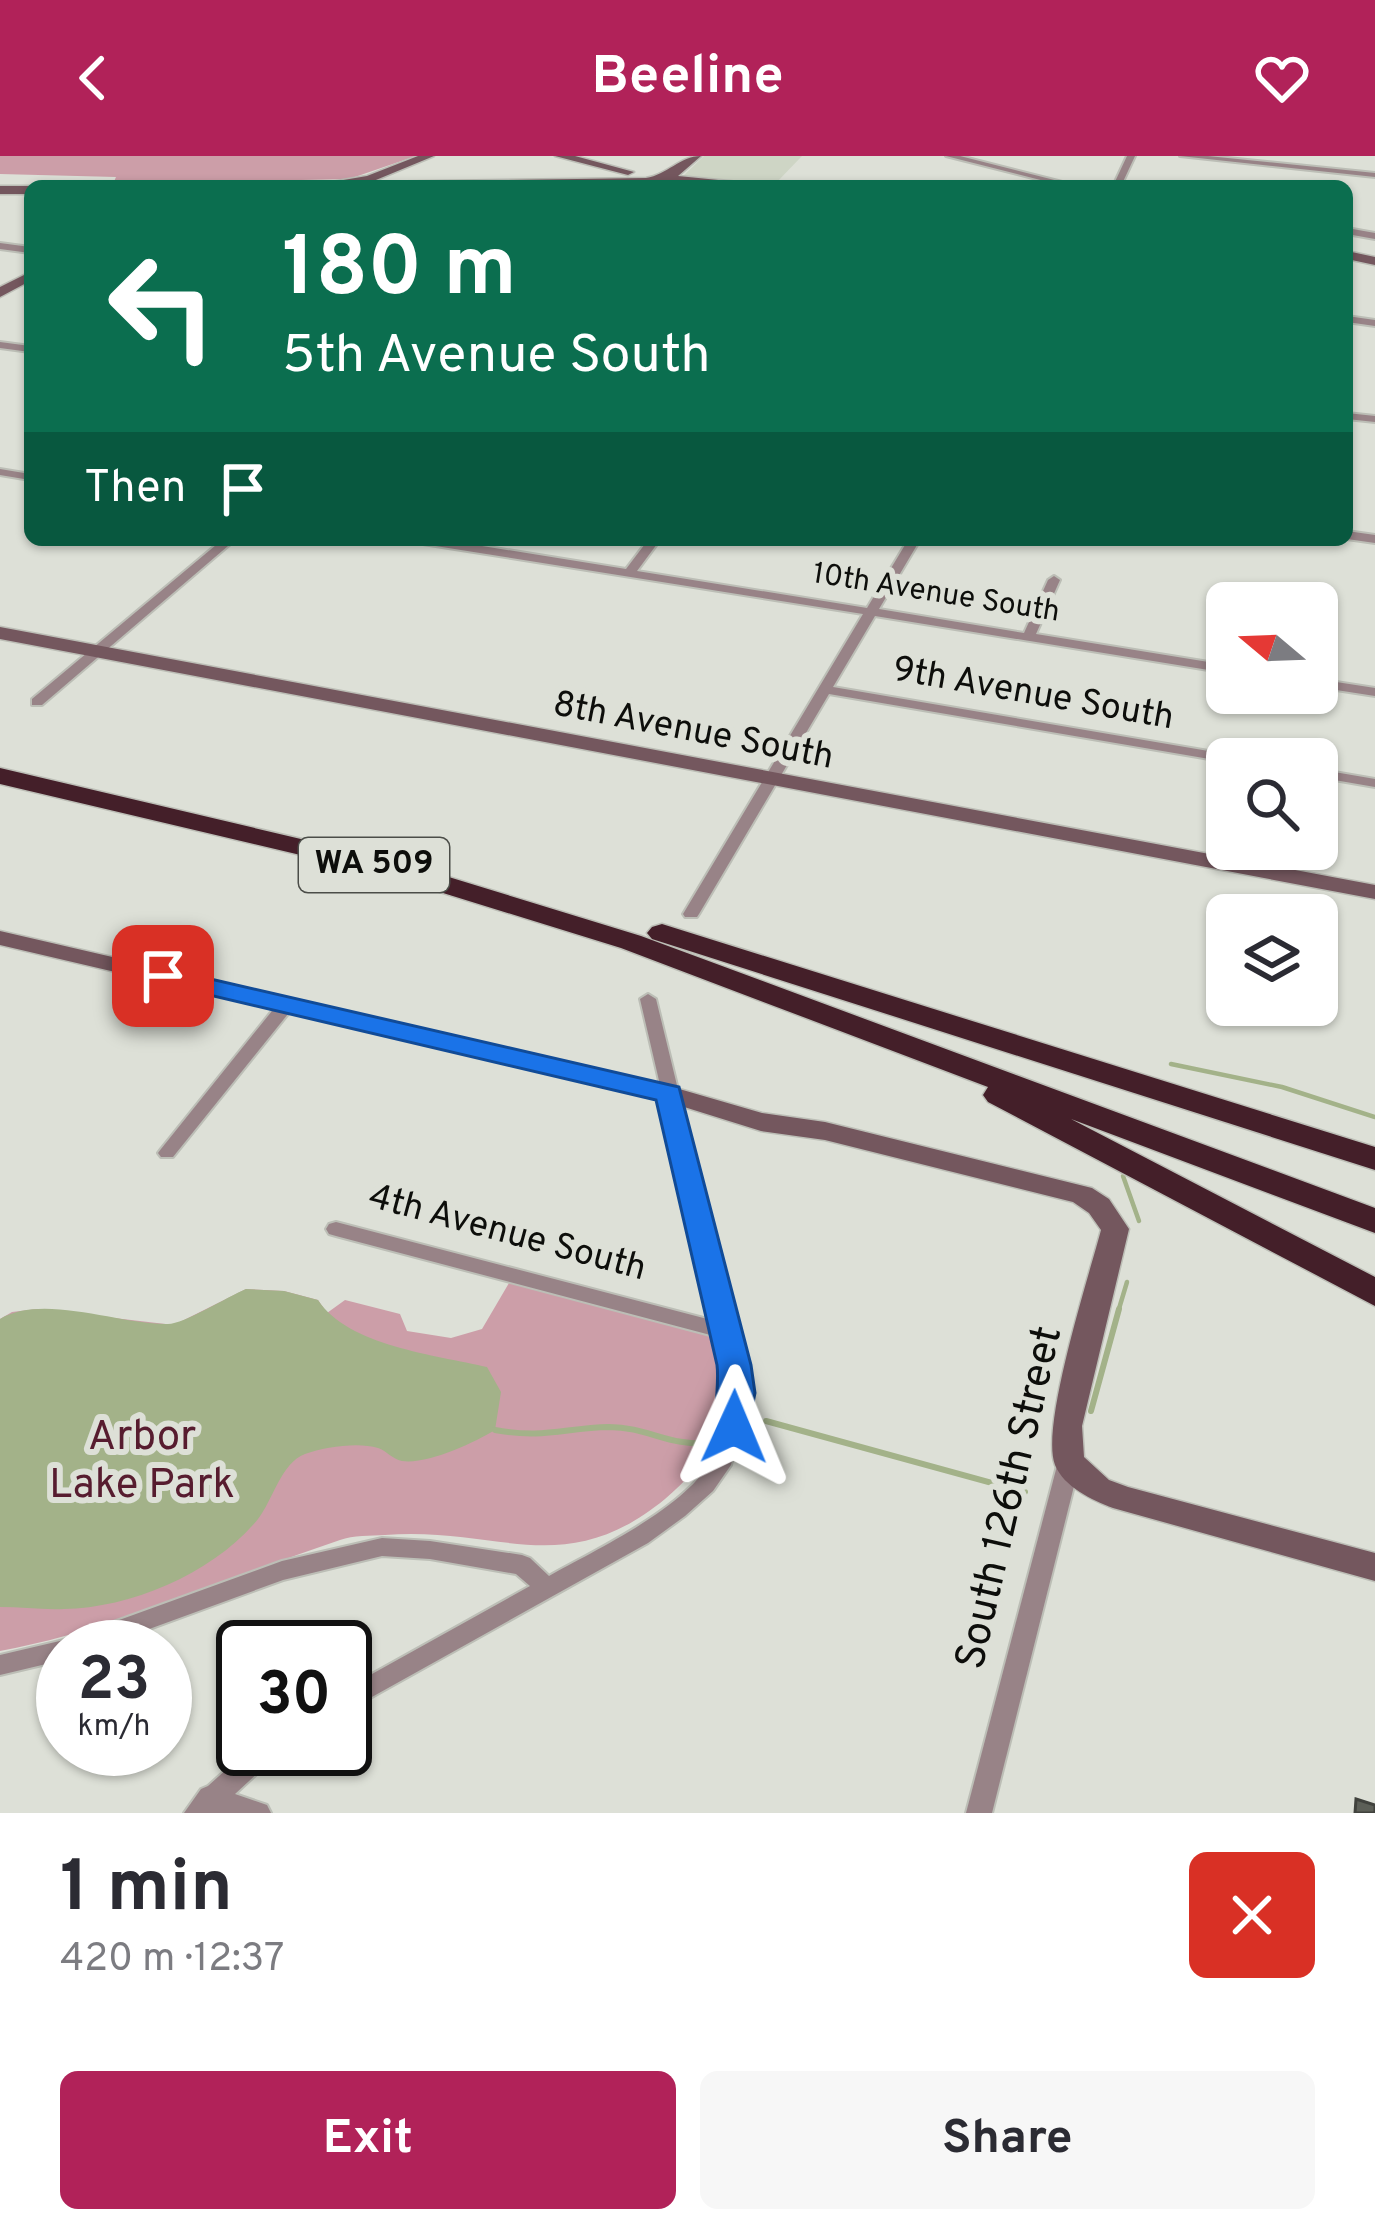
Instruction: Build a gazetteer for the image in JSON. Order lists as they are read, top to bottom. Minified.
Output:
{"streets":{"highway":["WA 509"],"street":["10th Avenue South","9th Avenue South","8th Avenue South","4th Avenue South","South 126th Street"]},"parks":["Arbor Lake Park"],"north":"left","page":{"header":"Beeline","turn":["180 m","5th Avenue South"],"then":"Then","speed":"23 km/h","limit":"30","heading":["1 min","420 m · 12:37"],"buttons":["Exit","Share"]}}
